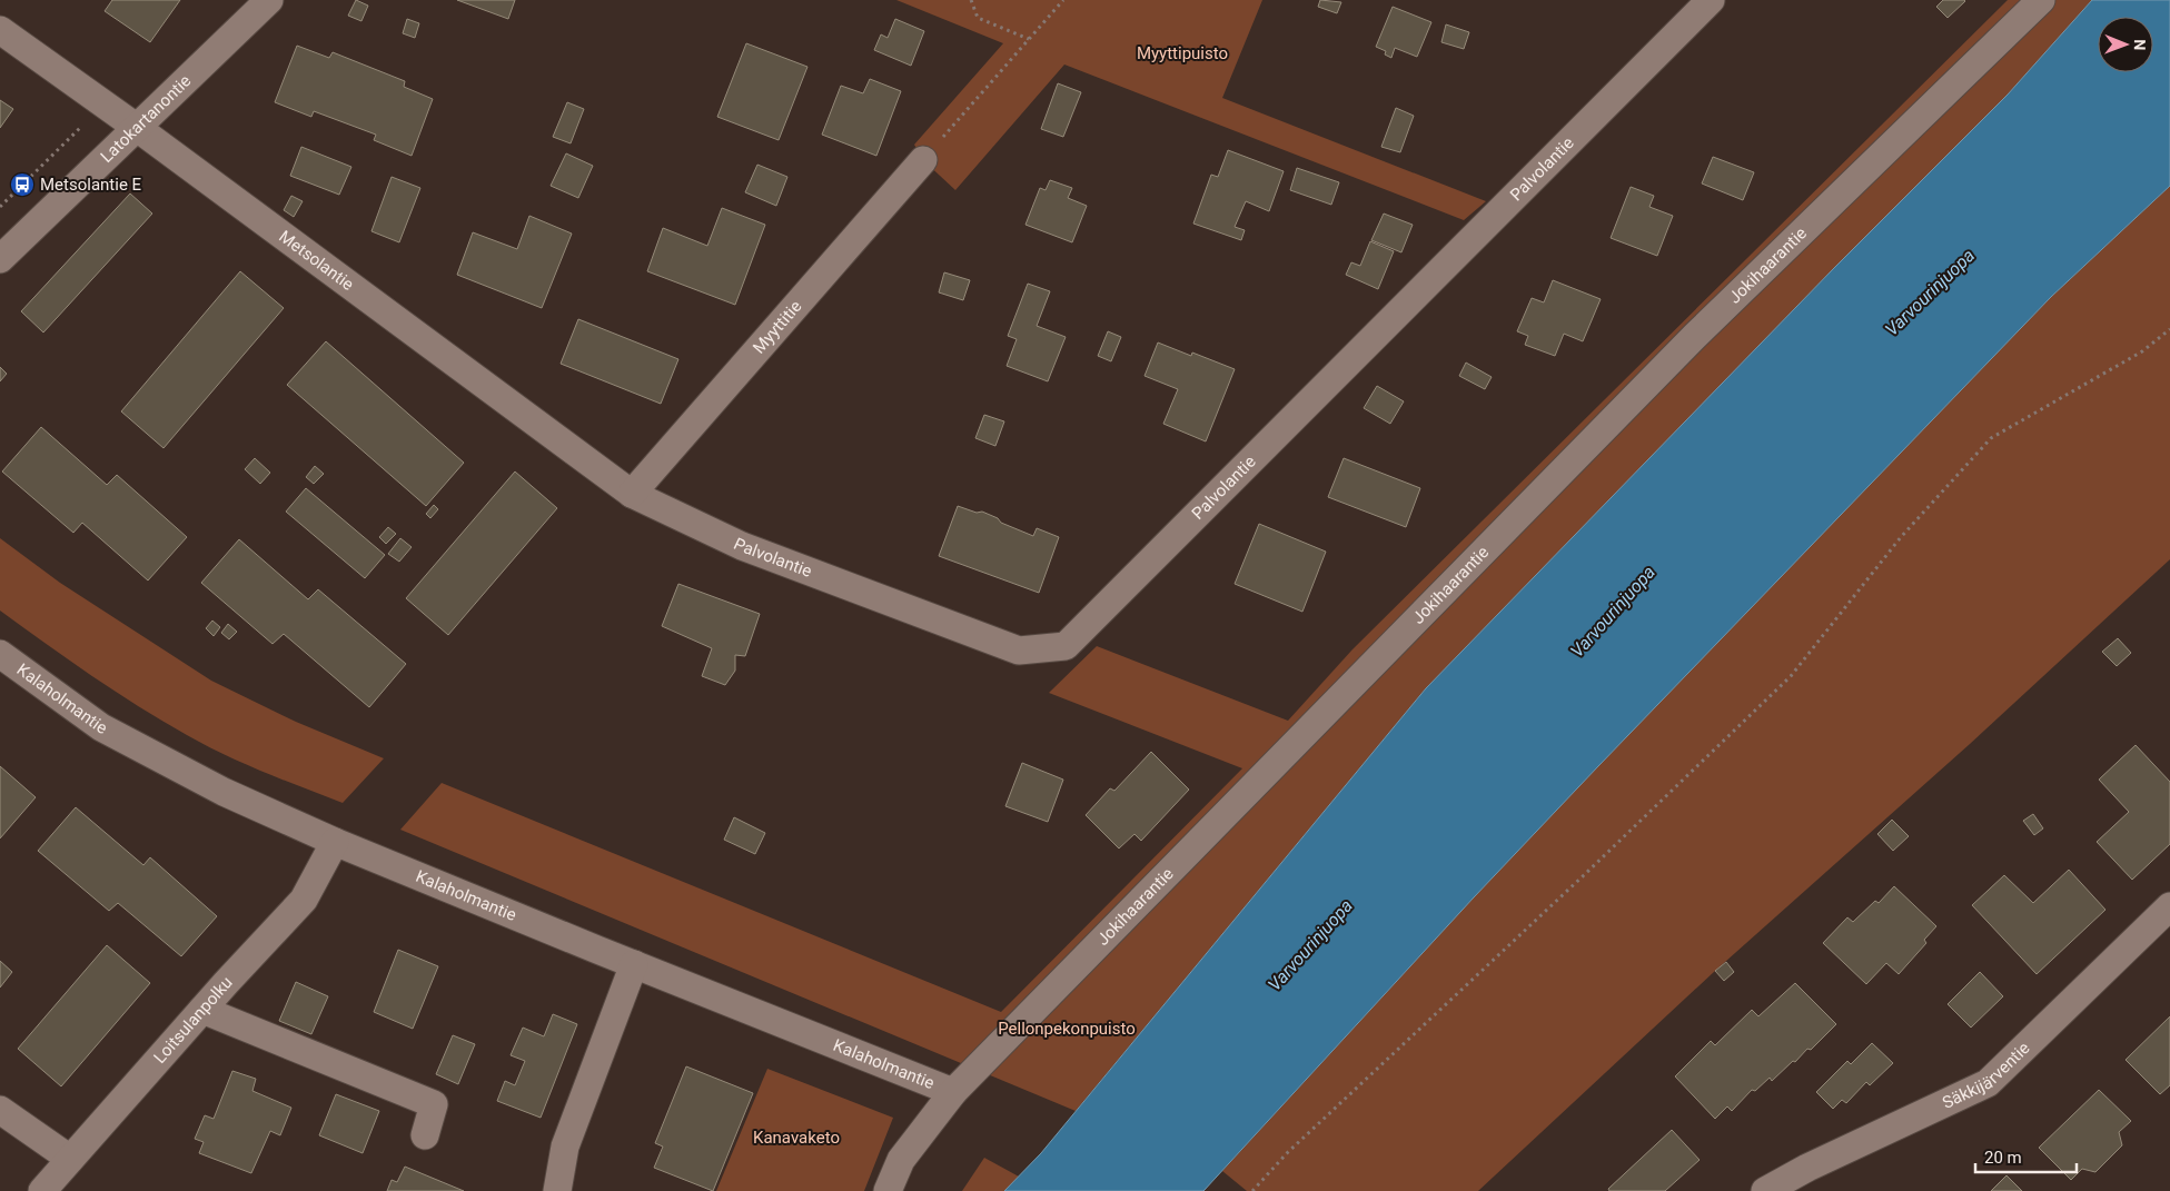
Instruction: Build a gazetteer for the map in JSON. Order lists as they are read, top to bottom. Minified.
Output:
{"streets":{"street":["Latokartanontie","Palvolantie","Metsolantie","Jokihaarantie","Myyttitie","Kalaholmantie","Loitsulanpolku","Säkkijärventie"]},"crossings":[["Latokartanontie","Metsolantie"],["Palvolantie","Metsolantie"],["Palvolantie","Myyttitie"],["Metsolantie","Myyttitie"],["Jokihaarantie","Kalaholmantie"],["Kalaholmantie","Loitsulanpolku"]],"water":["Varvourinjuopa"],"parks":["Myyttipuisto","Pellonpekonpuisto","Kanavaketo"],"places":{"bus stop":["Metsolantie E"]},"scale_bar":"20 m","north":"right"}
